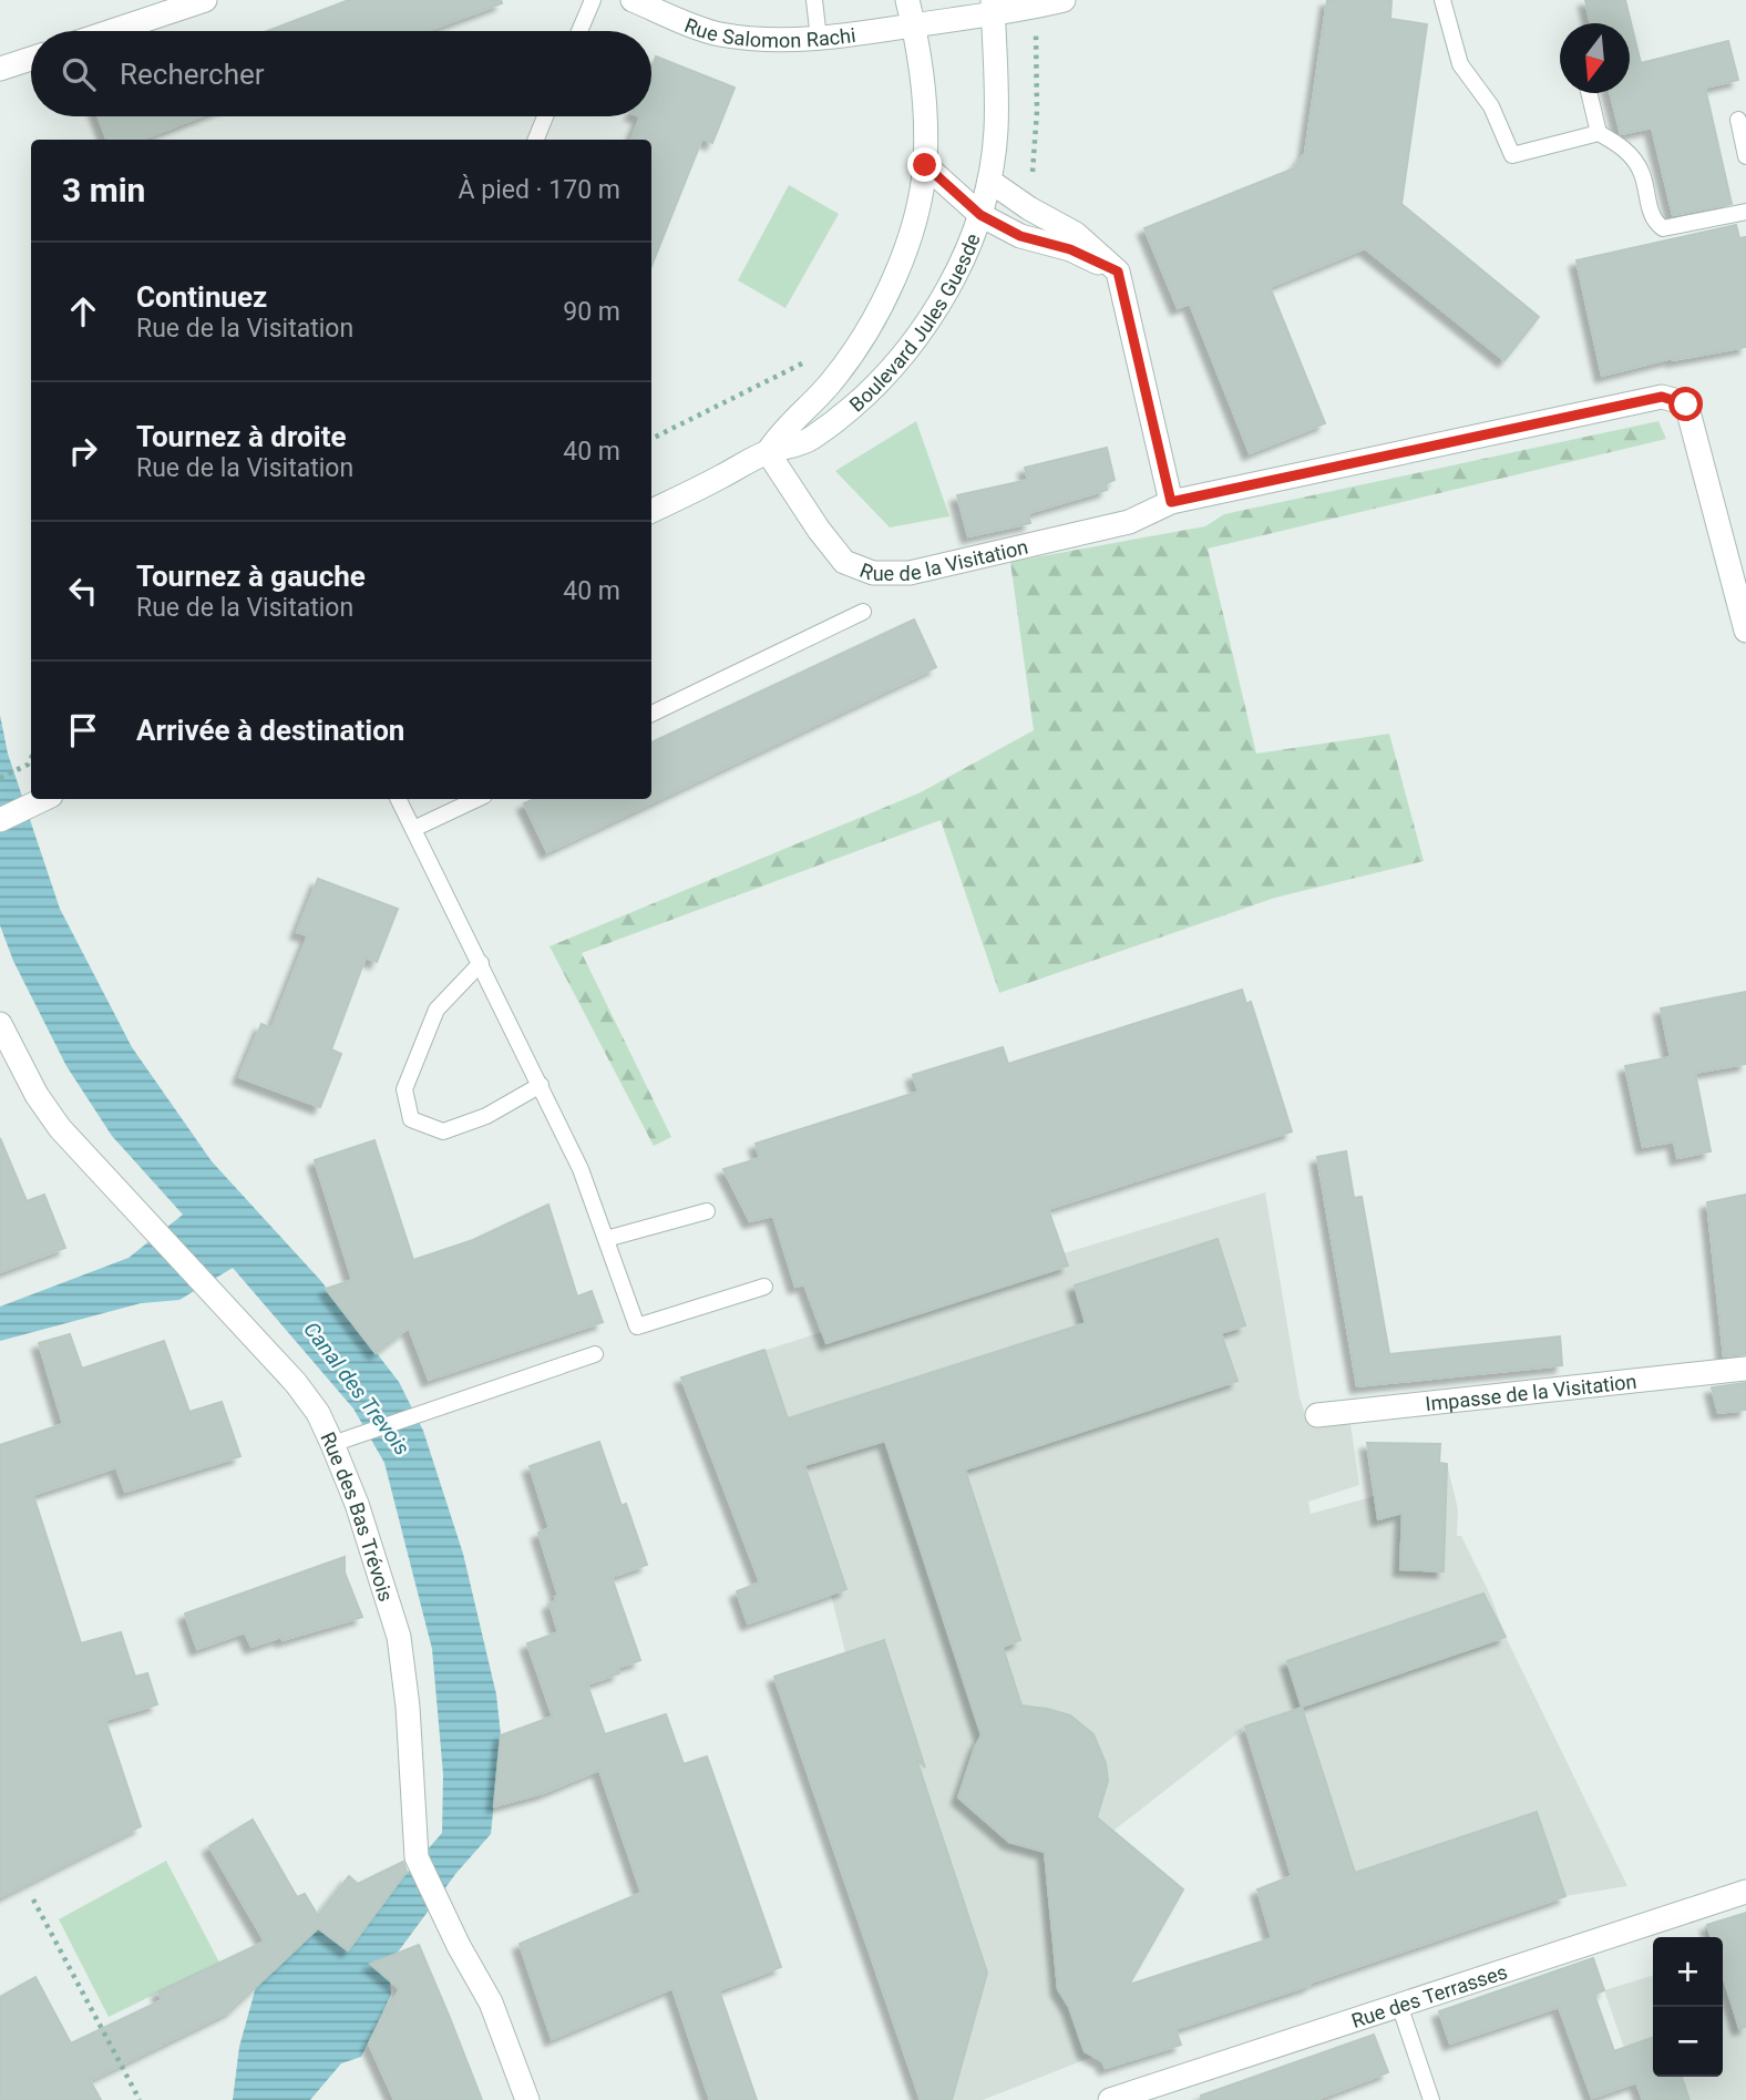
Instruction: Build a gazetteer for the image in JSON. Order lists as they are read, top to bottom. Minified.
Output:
{"streets":{"street":["Rue Salomon Rachi","Boulevard Jules Guesde","Rue de la Visitation","Impasse de la Visitation","Rue des Bas Trévois","Rue des Terrasses"]},"crossings":[["Rue Salomon Rachi","Boulevard Jules Guesde"],["Boulevard Jules Guesde","Rue de la Visitation"]],"water":["Canal des Trevois"],"north":"bottom","page":{"search":"Rechercher","heading":["3 min","À pied · 170 m"],"list":[["Continuez","Rue de la Visitation","90 m"],["Tournez à droite","Rue de la Visitation","40 m"],["Tournez à gauche","Rue de la Visitation","40 m"],"Arrivée à destination"],"map_buttons":["+","−"]}}
